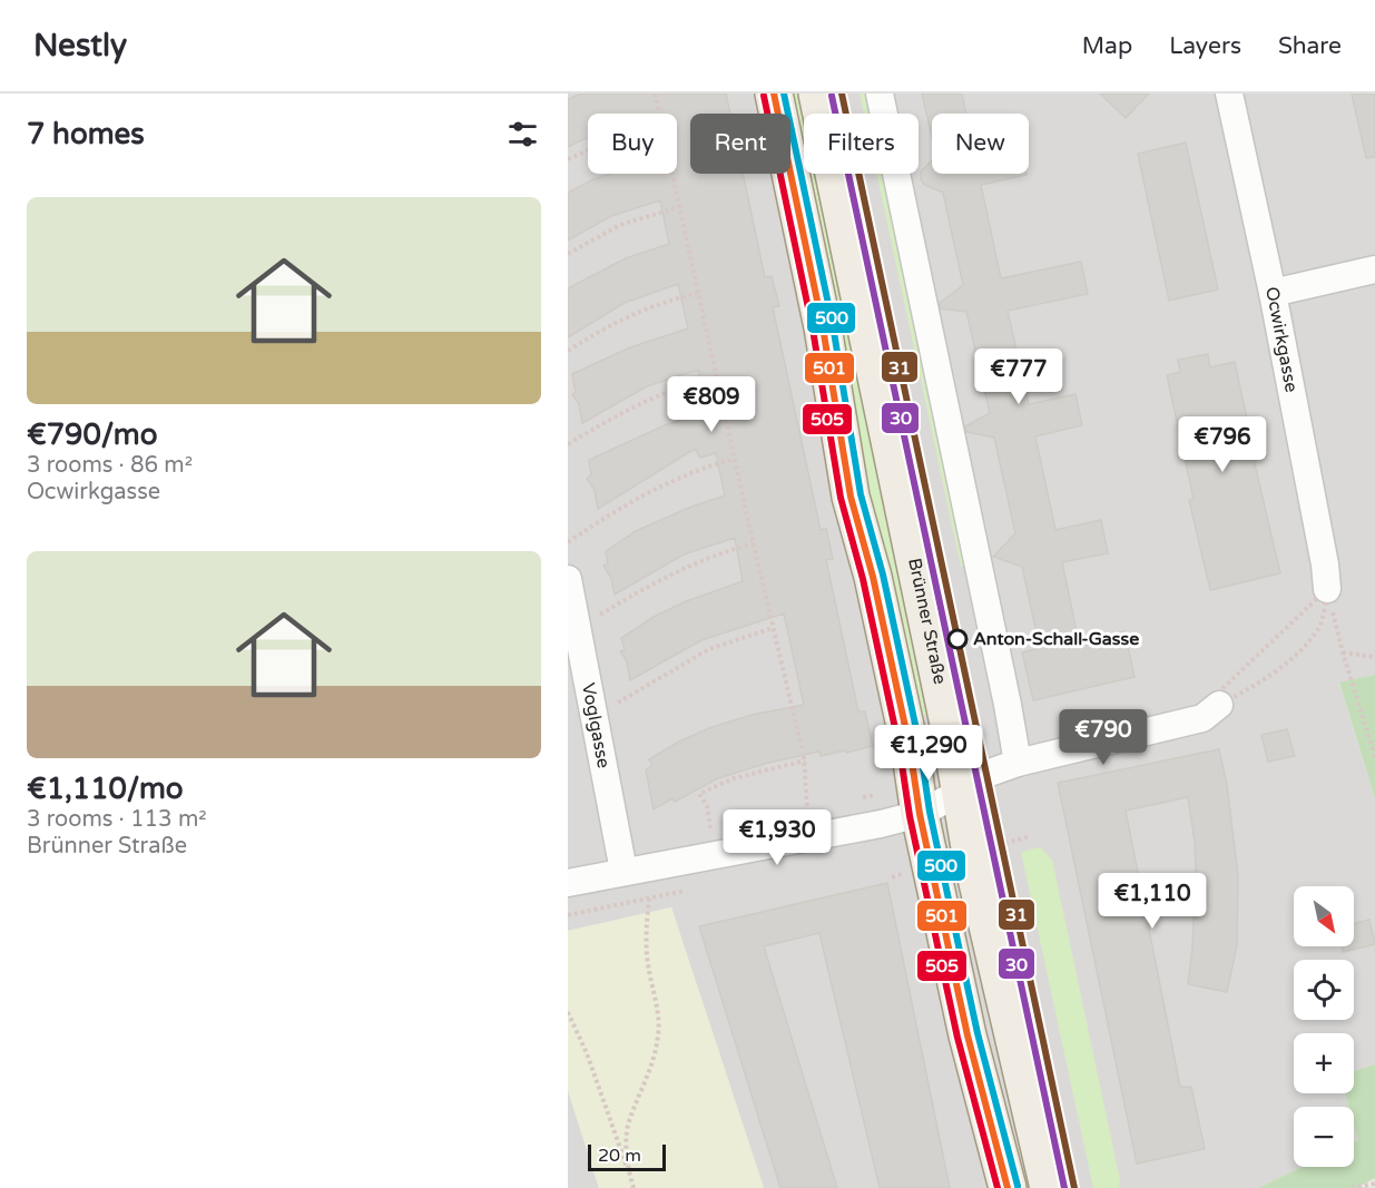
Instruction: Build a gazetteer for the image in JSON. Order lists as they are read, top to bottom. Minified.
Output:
{"streets":{"main road":["Brünner Straße"],"street":["Ocwirkgasse","Voglgasse"]},"places":["Anton-Schall-Gasse"],"lines":["transit line 31","transit line 501","transit line 500","transit line 30","transit line 505"],"scale_bar":"20 m","north":"bottom right","page":{"header":"Nestly","nav":["Map","Layers","Share"],"heading":"7 homes","chip":["Buy","Rent","Filters","New"],"list":[{"name":"€790/mo","note":"3 rooms · 86 m² · Ocwirkgasse"},{"name":"€1,110/mo","note":"3 rooms · 113 m² · Brünner Straße"}],"price":["€777","€809","€796","€790","€1,290","€1,930","€1,110"],"map_buttons":["+","−"],"scale":"20 m"}}
